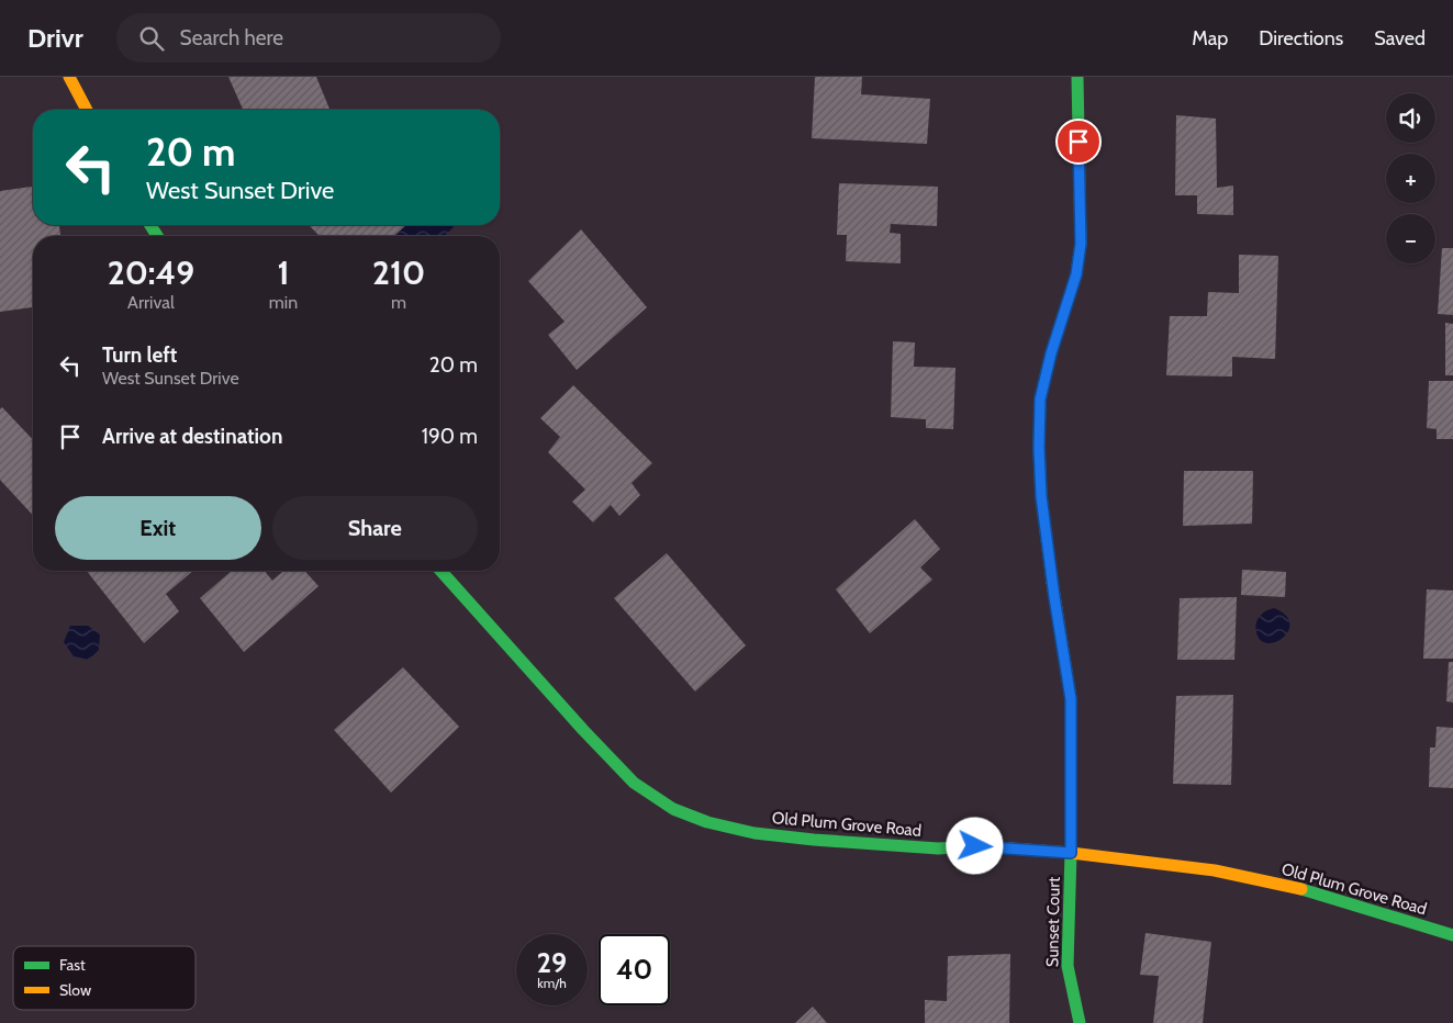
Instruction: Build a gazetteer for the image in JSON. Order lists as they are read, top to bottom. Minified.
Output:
{"streets":{"street":["Old Plum Grove Road","Sunset Court"]},"crossings":[["Old Plum Grove Road","Sunset Court"]],"legend":["Fast","Slow"],"page":{"header":"Drivr","search":"Search here","nav":["Map","Directions","Saved"],"map_buttons":["+","−"],"turn":["20 m","West Sunset Drive"],"eta":["20:49","Arrival","1","min","210","m"],"list":[{"name":"Turn left","note":"West Sunset Drive","value":"20 m"},{"name":"Arrive at destination","value":"190 m"}],"buttons":["Exit","Share"],"speed":"29 km/h","limit":"40"}}
